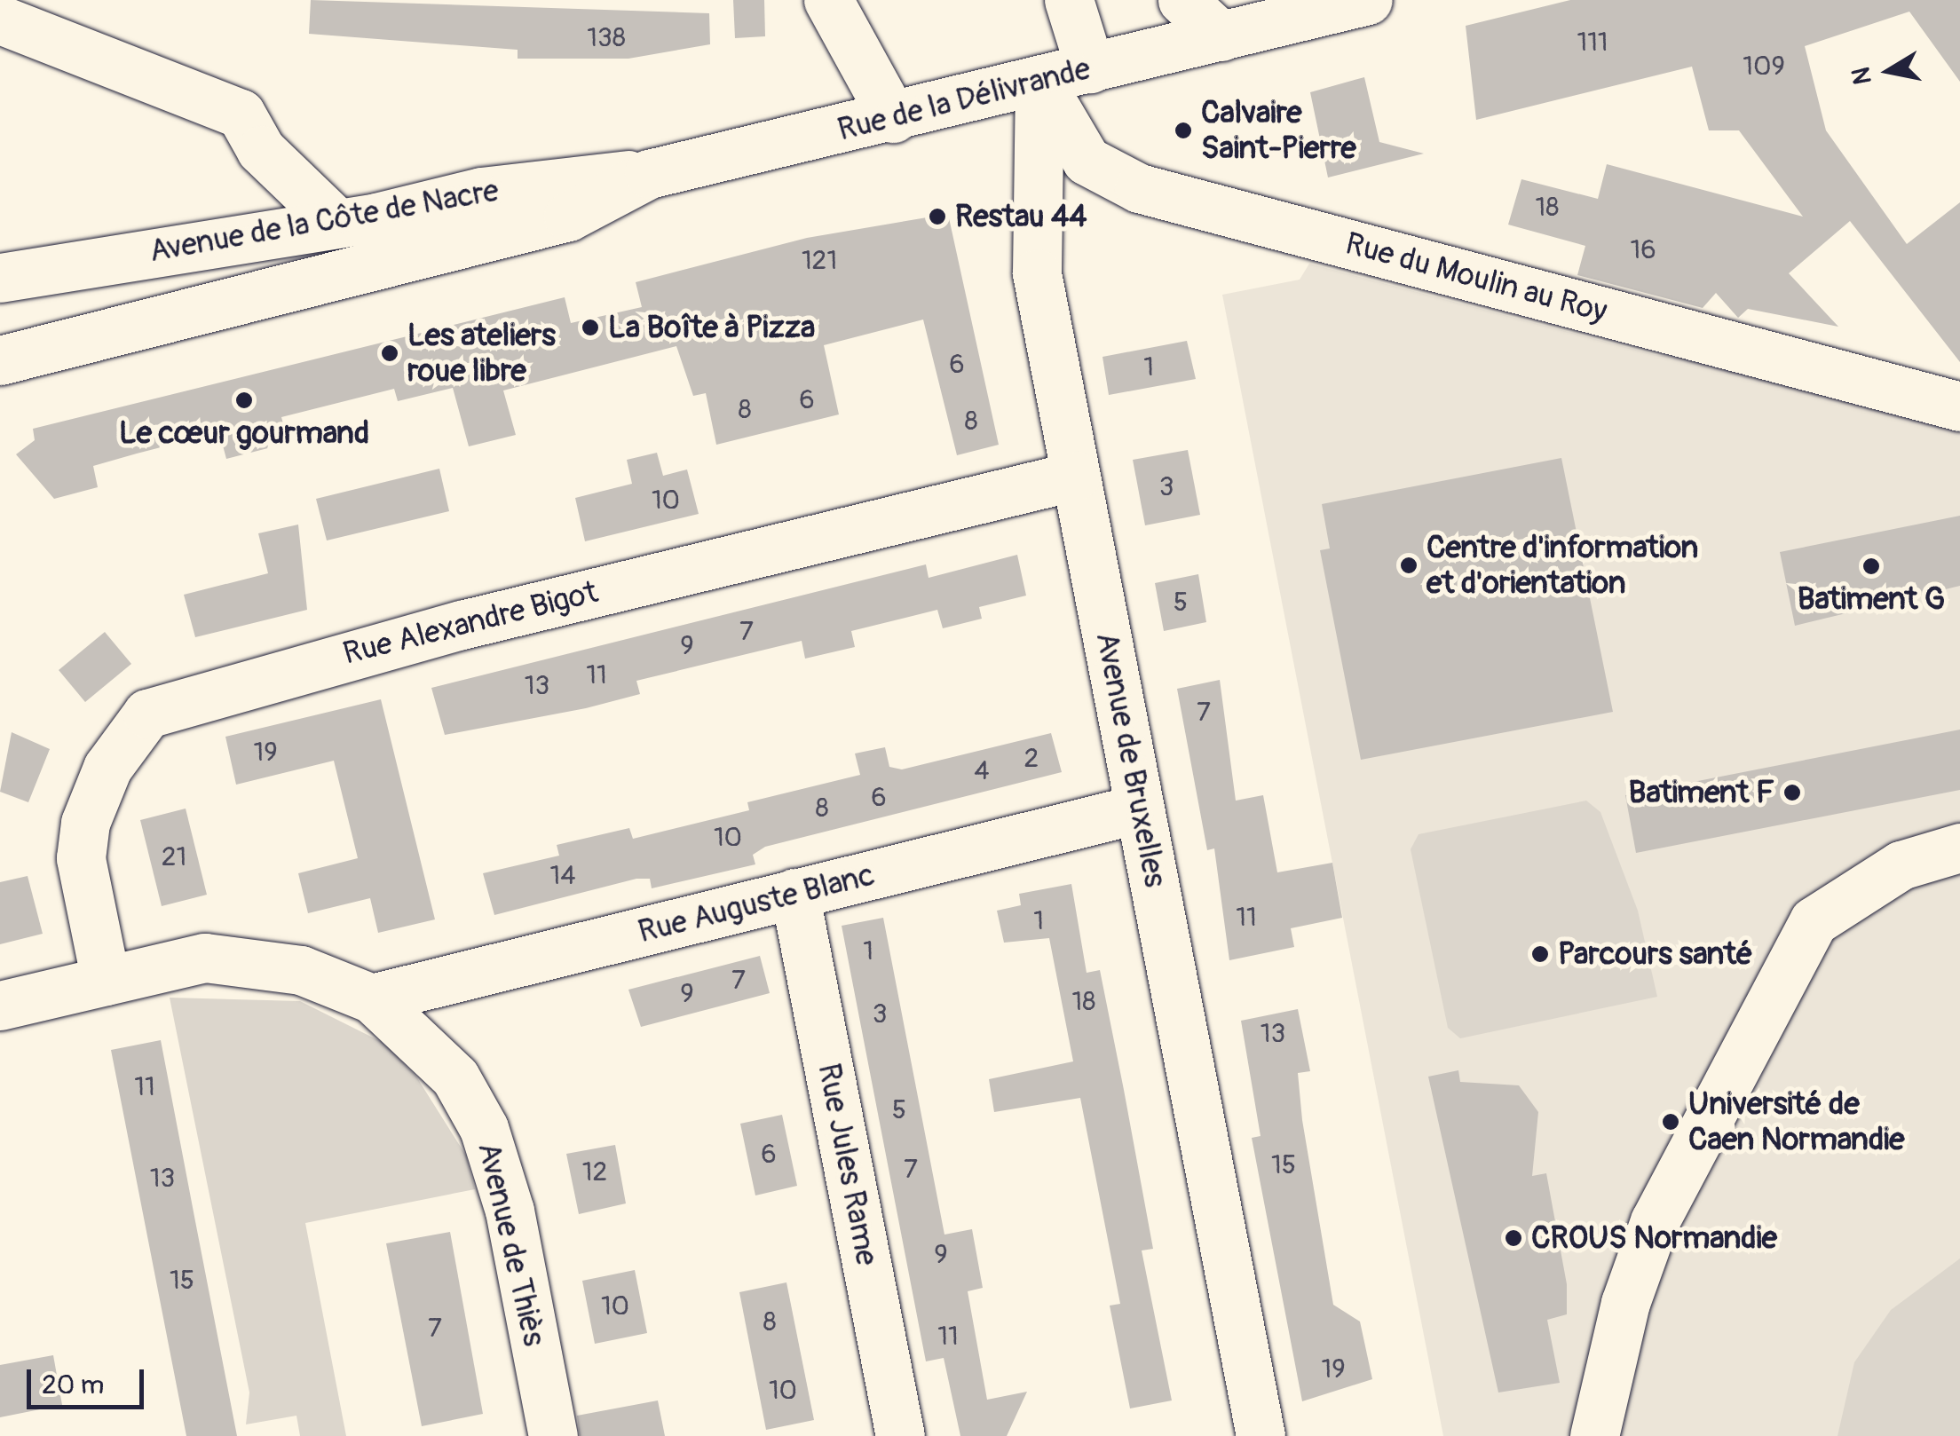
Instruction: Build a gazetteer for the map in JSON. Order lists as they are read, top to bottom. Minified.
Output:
{"streets":{"street":["Rue de la Délivrande","Avenue de la Côte de Nacre","Rue du Moulin au Roy","Rue Alexandre Bigot","Avenue de Bruxelles","Rue Auguste Blanc","Rue Jules Rame","Avenue de Thiès"]},"crossings":[["Rue de la Délivrande","Avenue de la Côte de Nacre"],["Rue de la Délivrande","Rue du Moulin au Roy"],["Rue de la Délivrande","Avenue de Bruxelles"],["Rue du Moulin au Roy","Avenue de Bruxelles"],["Rue Alexandre Bigot","Avenue de Bruxelles"],["Rue Alexandre Bigot","Avenue de Thiès"],["Avenue de Bruxelles","Rue Auguste Blanc"],["Rue Auguste Blanc","Rue Jules Rame"],["Rue Auguste Blanc","Avenue de Thiès"]],"places":["Calvaire Saint-Pierre","Restau 44","La Boîte à Pizza","Les ateliers roue libre","Le cœur gourmand","Centre d'information et d'orientation","Batiment G","Batiment F","Parcours santé","Université de Caen Normandie","CROUS Normandie"],"house_numbers":["138","111","109","18","16","121","6","1","6","8","8","3","10","5","7","9","11","13","7","19","2","4","6","8","10","21","14","11","1","1","7","9","18","3","13","11","5","6","15","7","12","13","9","15","10","8","7","11","19","10"],"scale_bar":"20 m","north":"left"}
